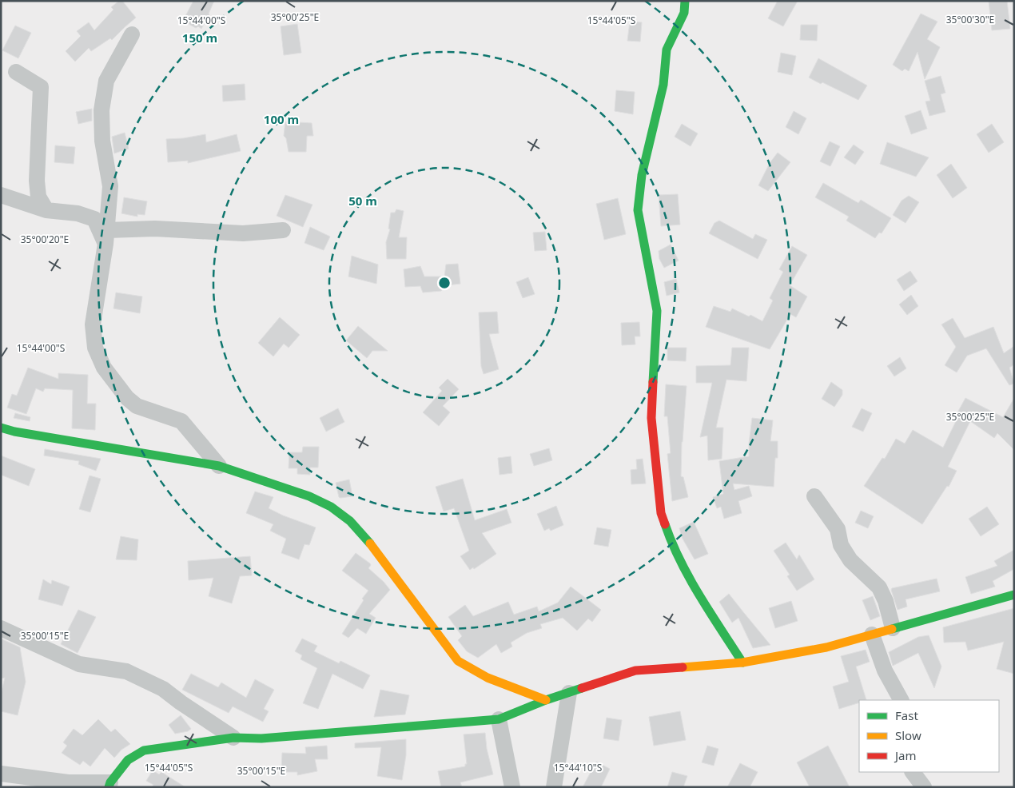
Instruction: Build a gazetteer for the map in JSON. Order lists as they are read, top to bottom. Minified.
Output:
{"legend":["Fast","Slow","Jam"],"coordinates":["35°00'25\"E","35°00'30\"E","15°44'00\"S","15°44'05\"S","35°00'20\"E","35°00'15\"E","15°44'10\"S"],"rings":["150 m","100 m","50 m"]}
